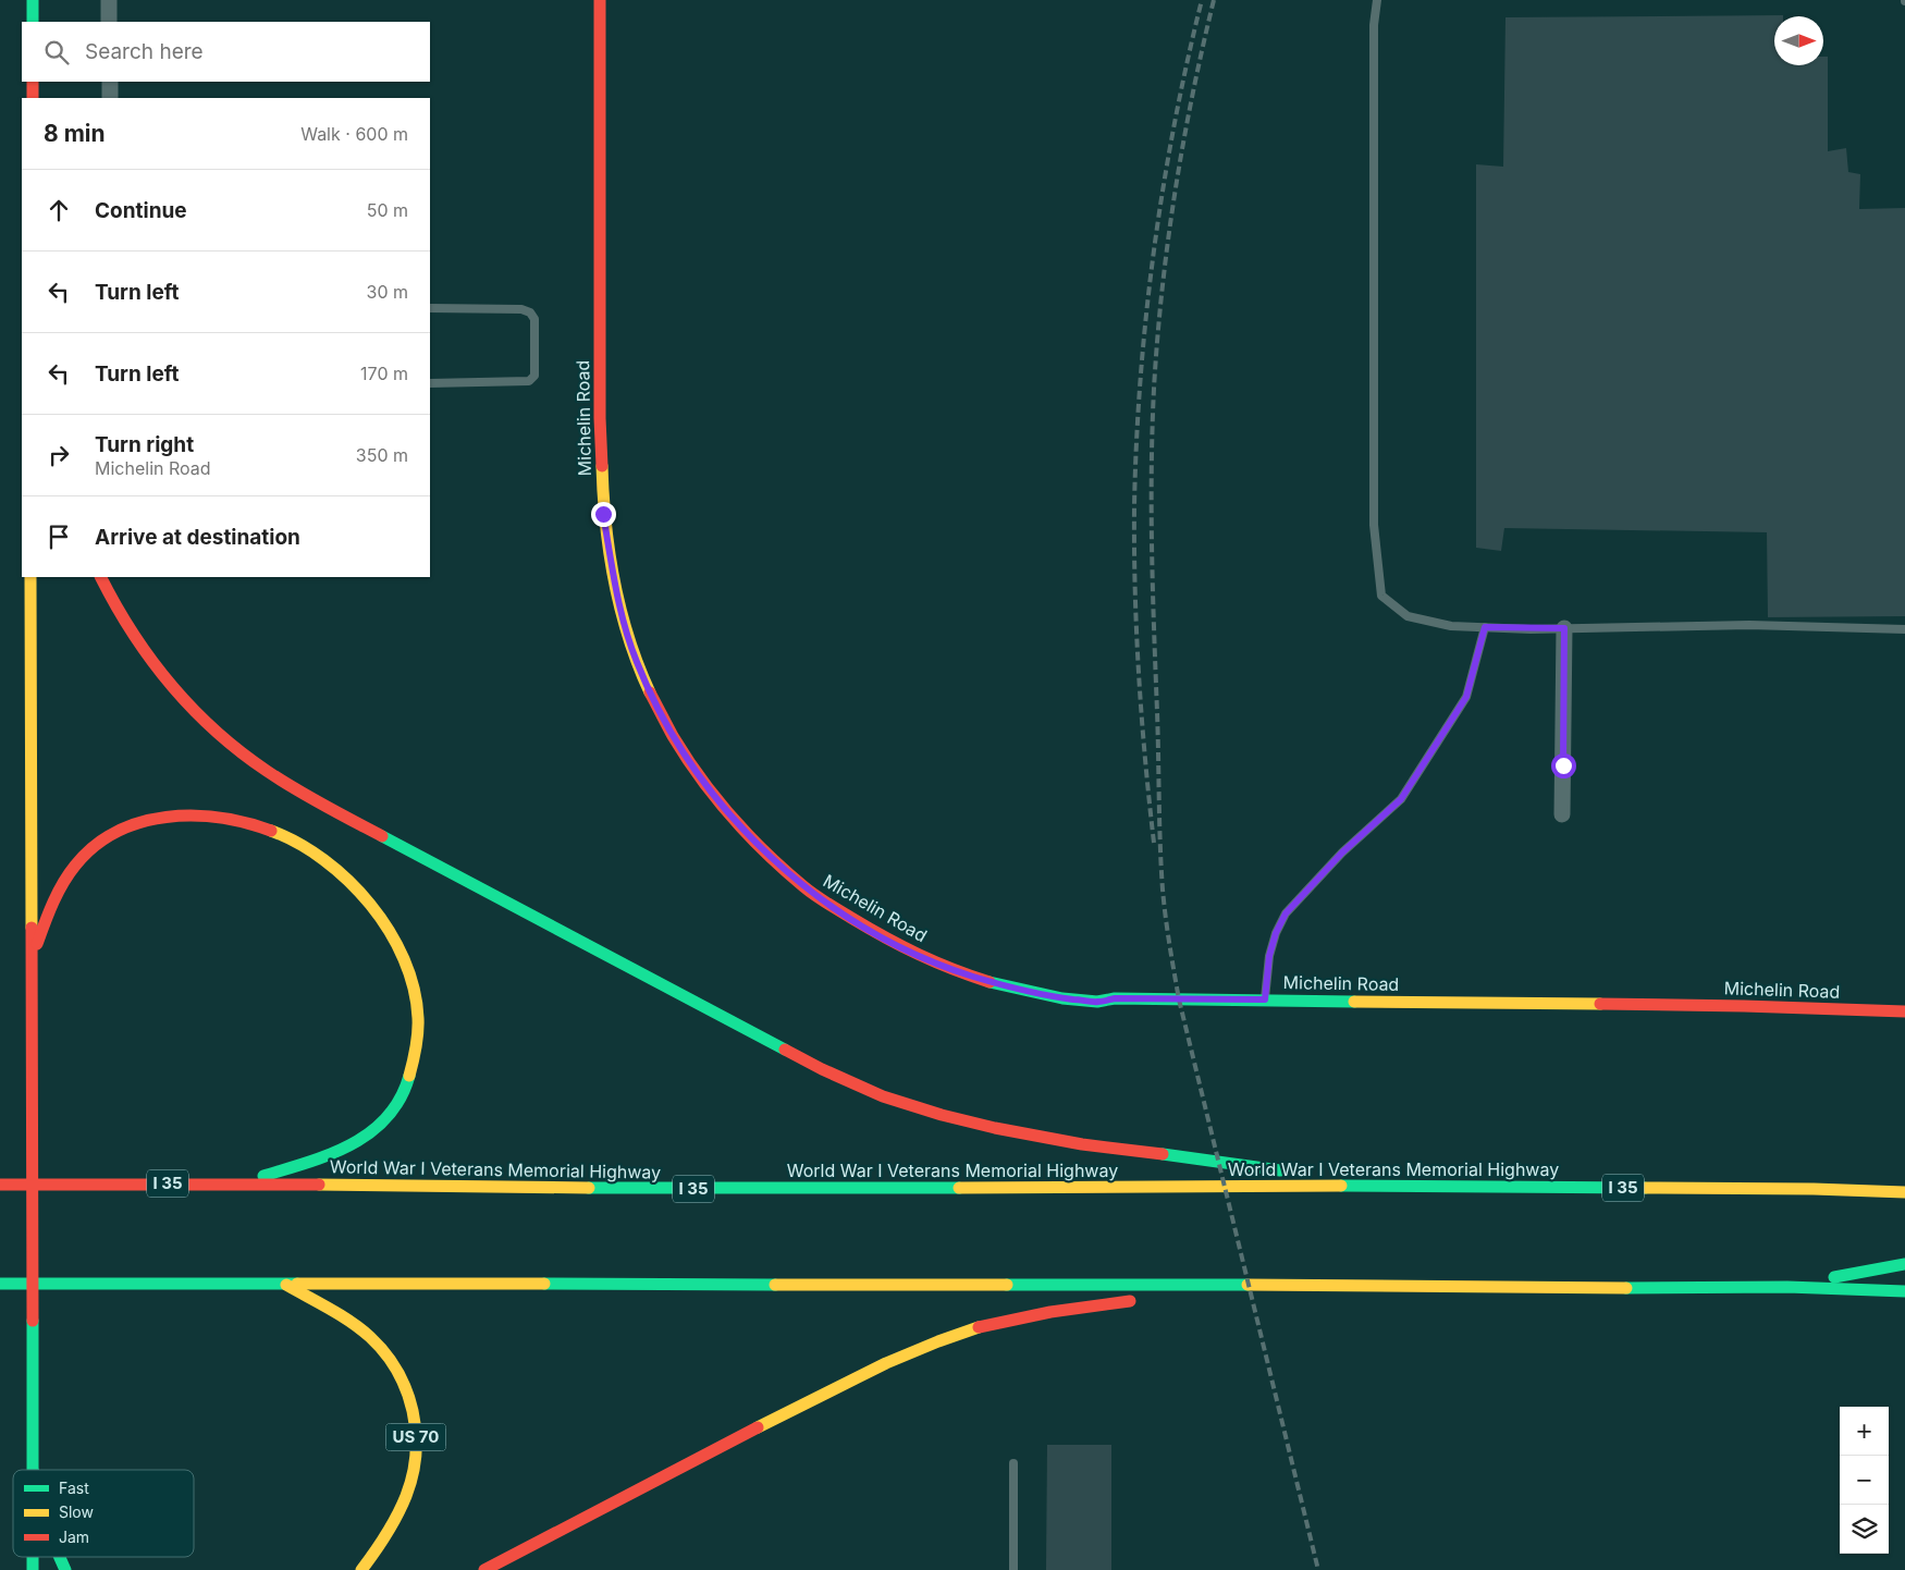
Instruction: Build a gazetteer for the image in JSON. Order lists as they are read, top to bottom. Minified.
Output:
{"streets":{"main road":["Michelin Road","World War I Veterans Memorial Highway","I 35","US 70"]},"legend":["Fast","Slow","Jam"],"north":"right","page":{"search":"Search here","heading":["8 min","Walk · 600 m"],"list":[["Continue","50 m"],["Turn left","30 m"],["Turn left","170 m"],["Turn right","Michelin Road","350 m"],"Arrive at destination"],"map_buttons":["+","−"]}}
